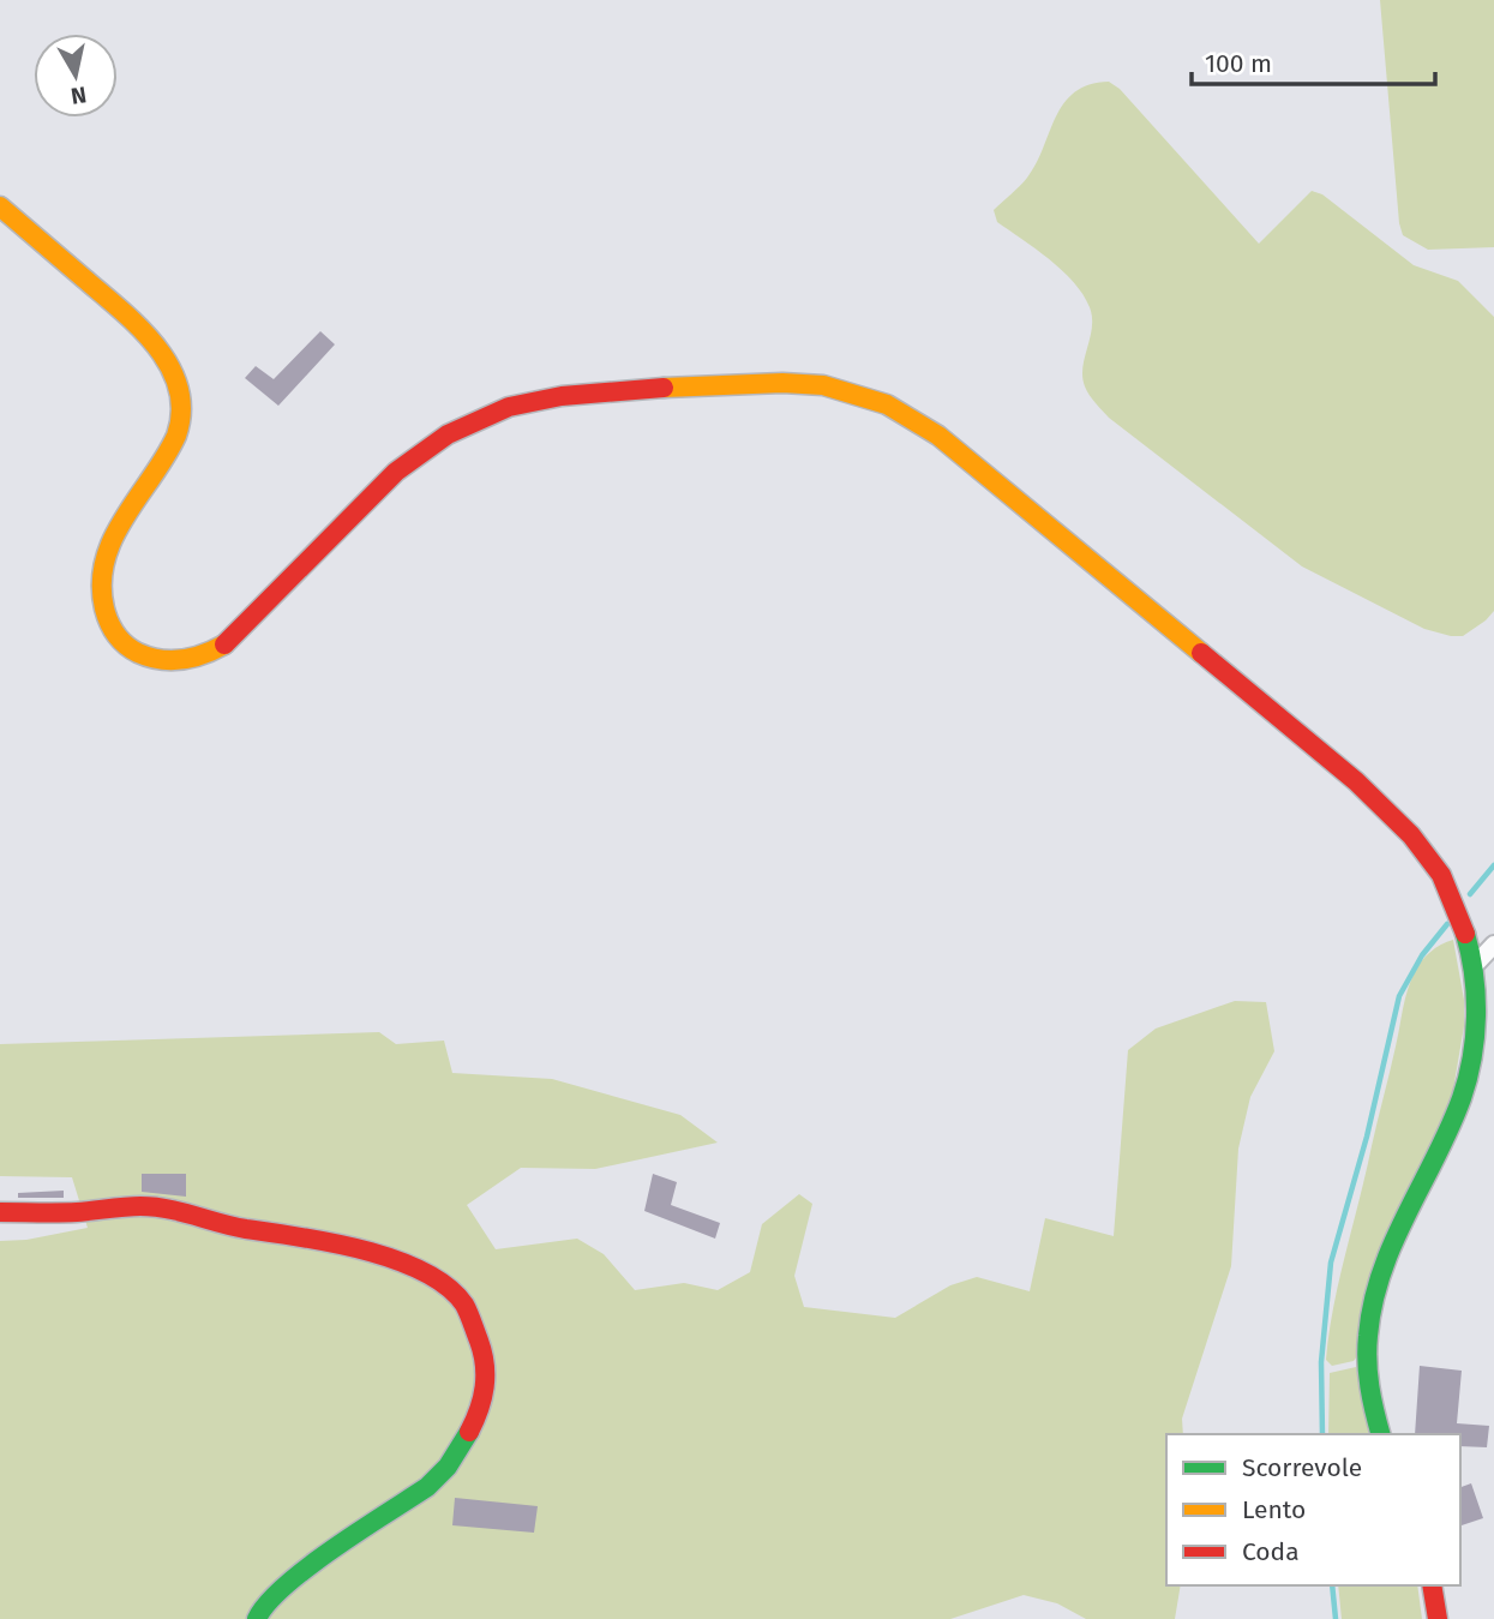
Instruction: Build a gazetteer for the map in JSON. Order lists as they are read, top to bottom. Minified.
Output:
{"legend":["Scorrevole","Lento","Coda"],"scale_bar":"100 m","north":"bottom"}
